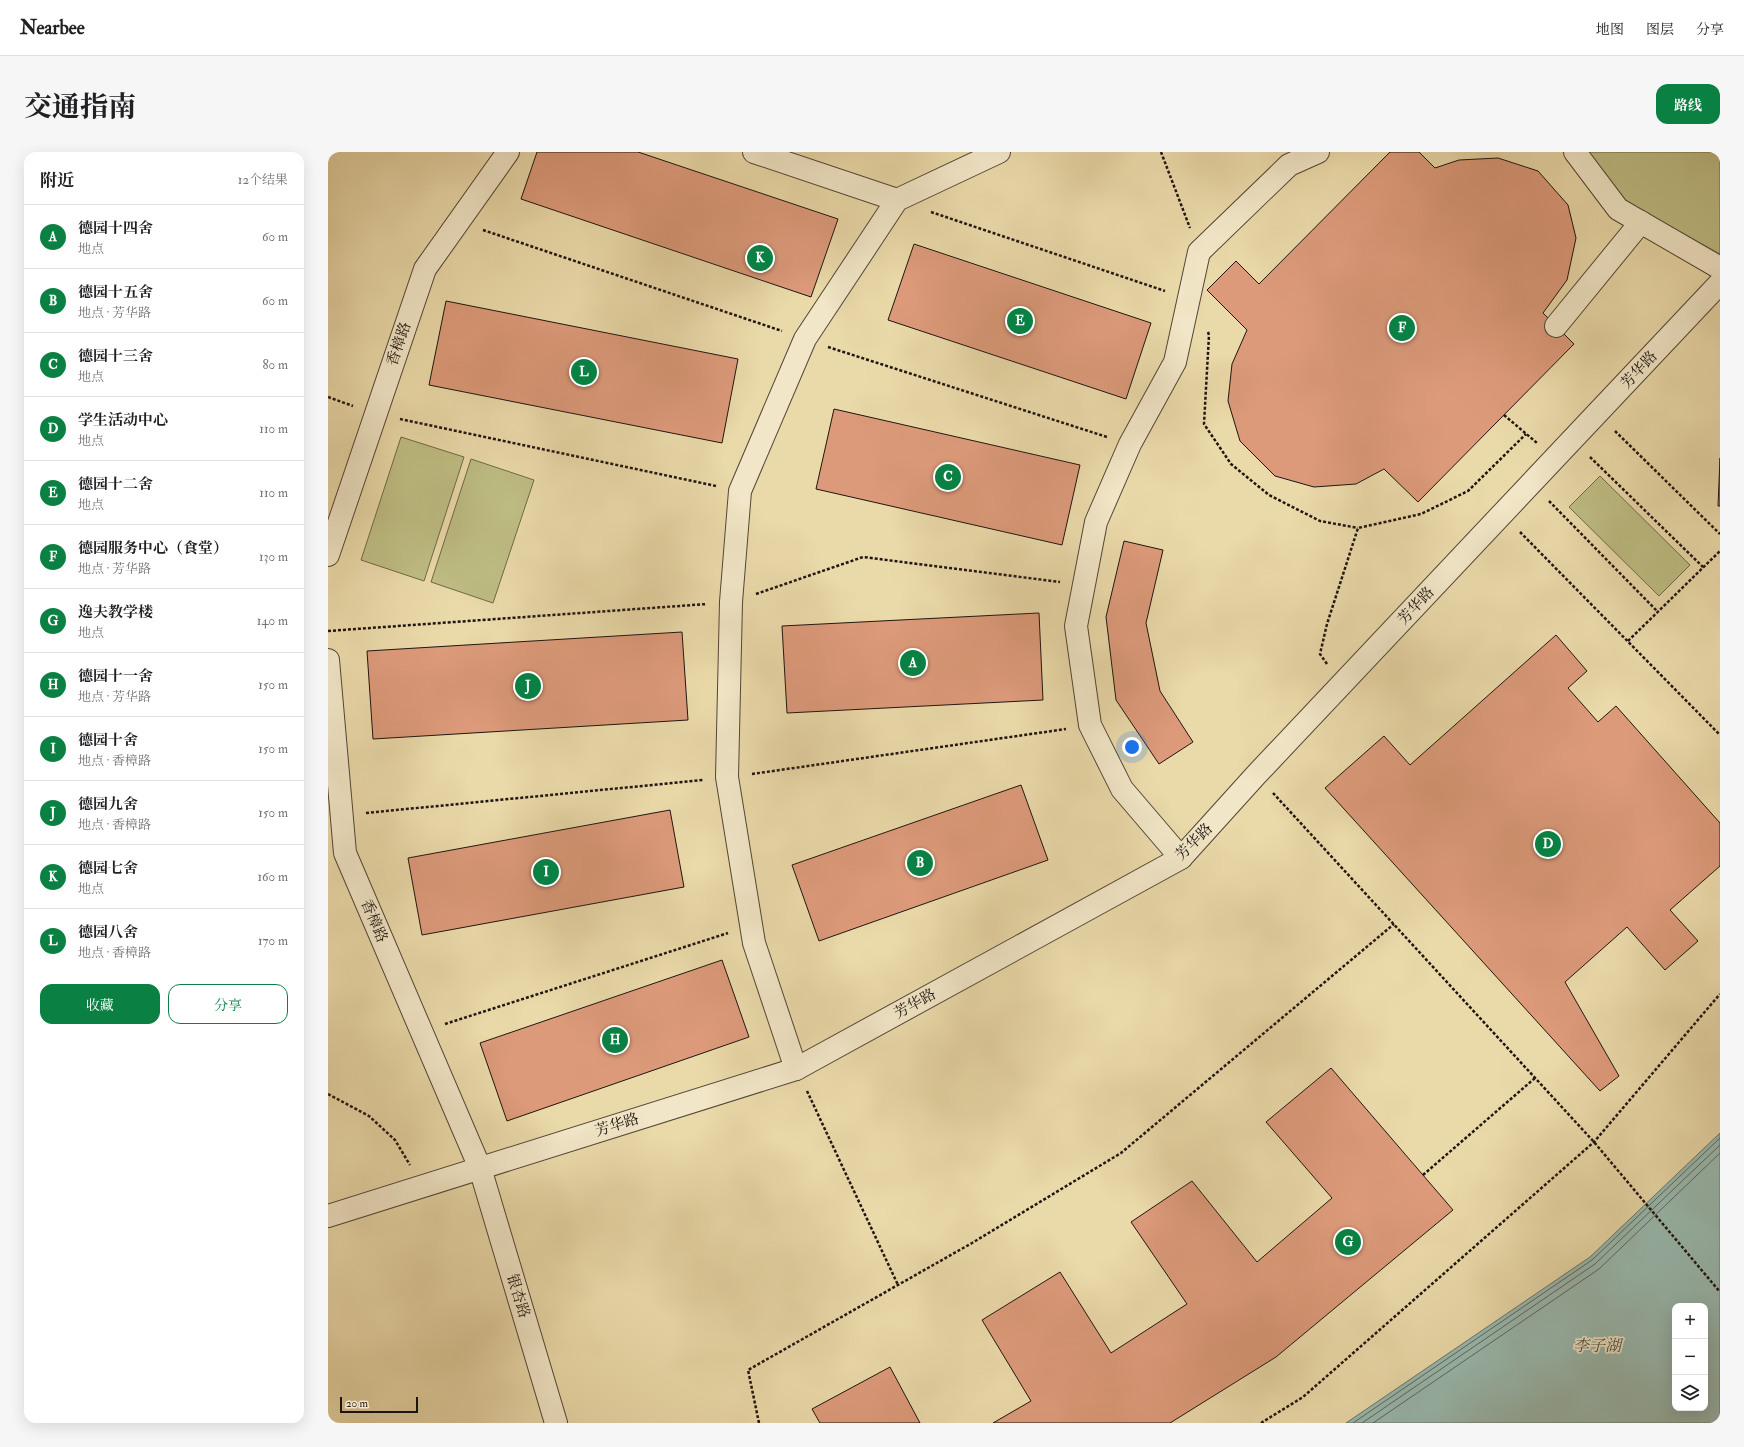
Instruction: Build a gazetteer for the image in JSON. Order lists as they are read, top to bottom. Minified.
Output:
{"streets":{"street":["香樟路","芳华路","银杏路"]},"crossings":[["香樟路","芳华路"],["香樟路","银杏路"],["芳华路","银杏路"]],"water":["李子湖"],"scale_bar":"20 m","page":{"header":"Nearbee","nav":["地图","图层","分享"],"title":"交通指南","buttons":["路线",["收藏","分享"]],"heading":["附近","12个结果"],"list":[{"mark":"A","name":"德园十四舍","note":"地点","value":"60 m"},{"mark":"B","name":"德园十五舍","note":"地点 · 芳华路","value":"60 m"},{"mark":"C","name":"德园十三舍","note":"地点","value":"80 m"},{"mark":"D","name":"学生活动中心","note":"地点","value":"110 m"},{"mark":"E","name":"德园十二舍","note":"地点","value":"110 m"},{"mark":"F","name":"德园服务中心（食堂）","note":"地点 · 芳华路","value":"130 m"},{"mark":"G","name":"逸夫教学楼","note":"地点","value":"140 m"},{"mark":"H","name":"德园十一舍","note":"地点 · 芳华路","value":"150 m"},{"mark":"I","name":"德园十舍","note":"地点 · 香樟路","value":"150 m"},{"mark":"J","name":"德园九舍","note":"地点 · 香樟路","value":"150 m"},{"mark":"K","name":"德园七舍","note":"地点","value":"160 m"},{"mark":"L","name":"德园八舍","note":"地点 · 香樟路","value":"170 m"}],"pins":["K","E","F","L","C","A","J","D","B","I","H","G"],"map_buttons":["+","−"],"scale":"20 m"}}
